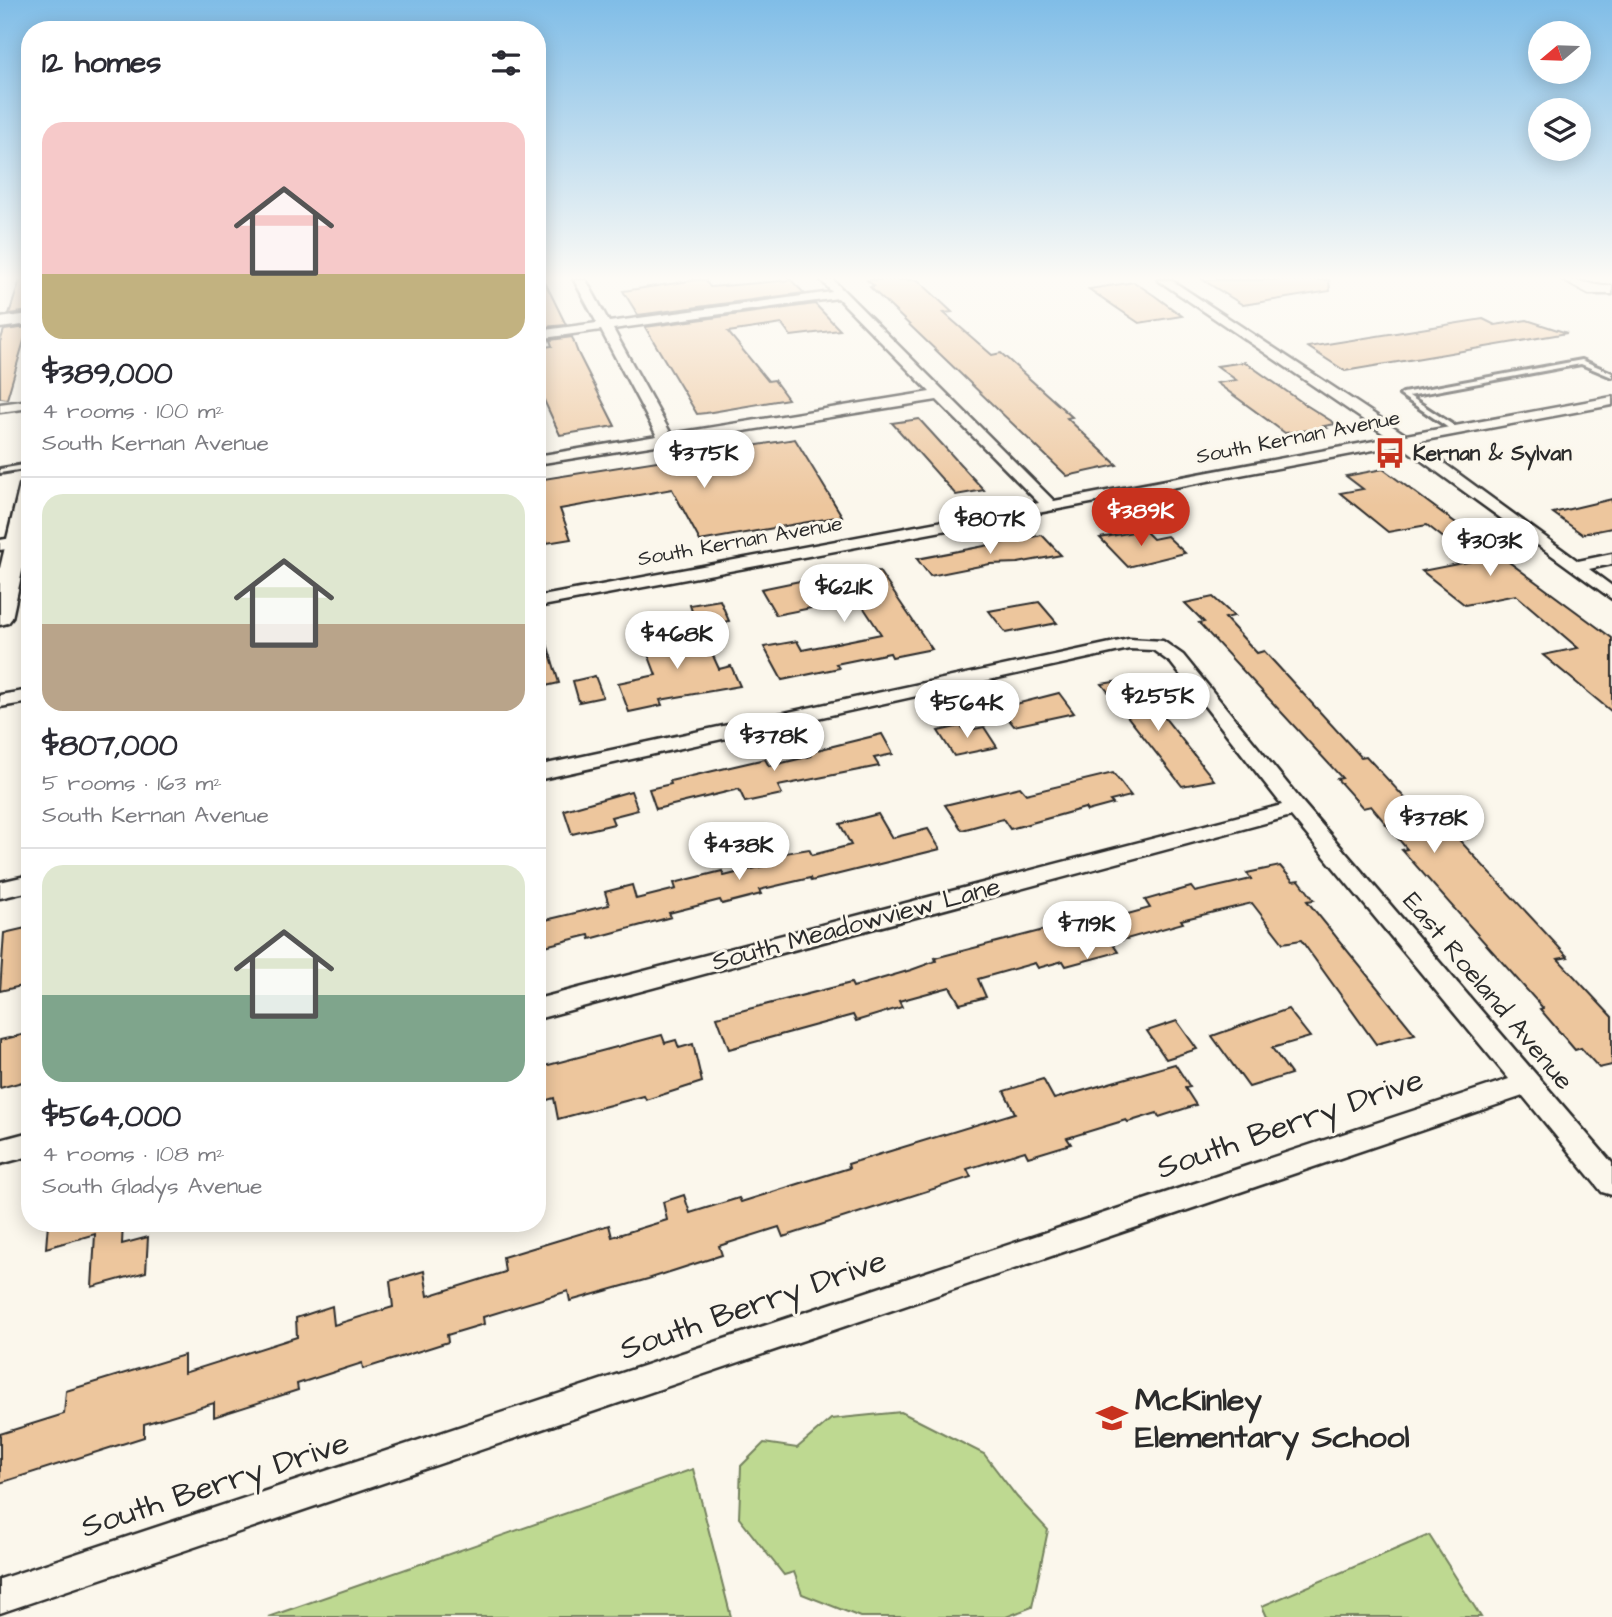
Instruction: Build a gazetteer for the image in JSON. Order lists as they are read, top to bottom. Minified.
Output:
{"streets":{"street":["South Kernan Avenue","South Meadowview Lane","East Roeland Avenue","South Berry Drive"]},"crossings":[["South Meadowview Lane","East Roeland Avenue"],["East Roeland Avenue","South Berry Drive"]],"places":{"bus stop":["Kernan & Sylvan"],"school or university":["McKinley Elementary School"]},"north":"left","page":{"heading":"12 homes","list":[{"name":"$389,000","note":"4 rooms · 100 m² · South Kernan Avenue"},{"name":"$807,000","note":"5 rooms · 163 m² · South Kernan Avenue"},{"name":"$564,000","note":"4 rooms · 108 m² · South Gladys Avenue"}],"price":["$375K","$389K","$807K","$303K","$621K","$468K","$255K","$564K","$378K","$378K","$438K","$719K"]}}
